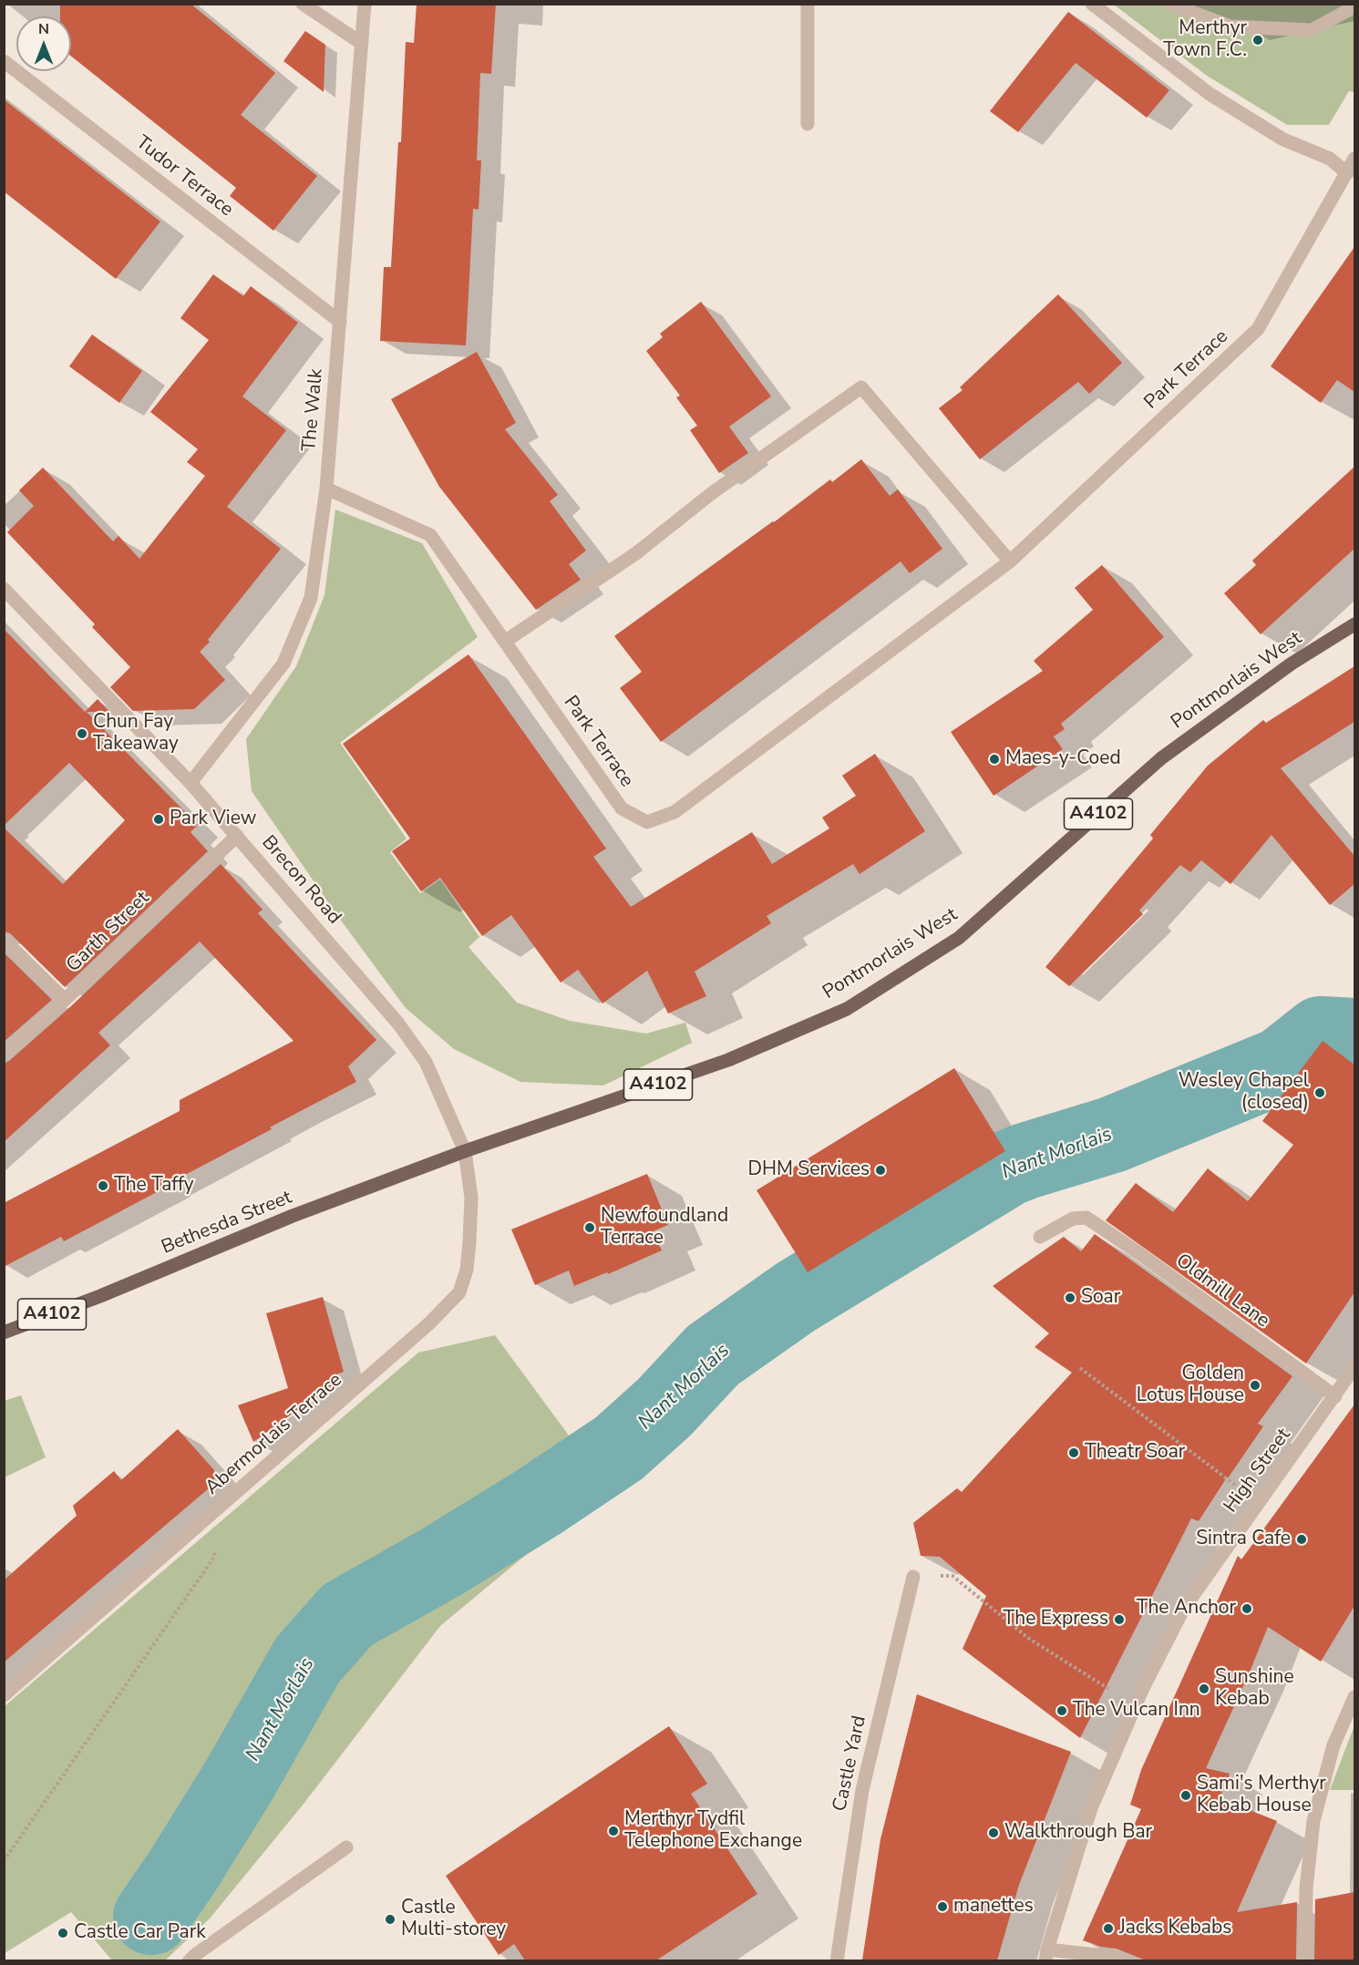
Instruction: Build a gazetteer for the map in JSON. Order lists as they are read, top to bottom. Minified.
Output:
{"streets":{"main road":["Pontmorlais West","A4102","Bethesda Street"],"street":["Tudor Terrace","Park Terrace","The Walk","Brecon Road","Garth Street","Oldmill Lane","Abermorlais Terrace","High Street","Castle Yard"]},"crossings":[["Tudor Terrace","The Walk"],["Park Terrace","The Walk"],["The Walk","Brecon Road"],["Pontmorlais West","Brecon Road"],["Pontmorlais West","Bethesda Street"],["Pontmorlais West","Abermorlais Terrace"],["Brecon Road","Garth Street"],["Brecon Road","Bethesda Street"],["Brecon Road","Abermorlais Terrace"],["Bethesda Street","Abermorlais Terrace"],["Oldmill Lane","High Street"]],"water":["Nant Morlais"],"places":["Merthyr Town F.C.","Chun Fay Takeaway","Maes-y-Coed","Park View","Wesley Chapel (closed)","DHM Services","The Taffy","Newfoundland Terrace","Soar","Golden Lotus House","Theatr Soar","Sintra Cafe","The Anchor","The Express","Sunshine Kebab","The Vulcan Inn","Sami's Merthyr Kebab House","Merthyr Tydfil Telephone Exchange","Walkthrough Bar","manettes","Castle Multi-storey","Jacks Kebabs","Castle Car Park"],"north":"top"}
